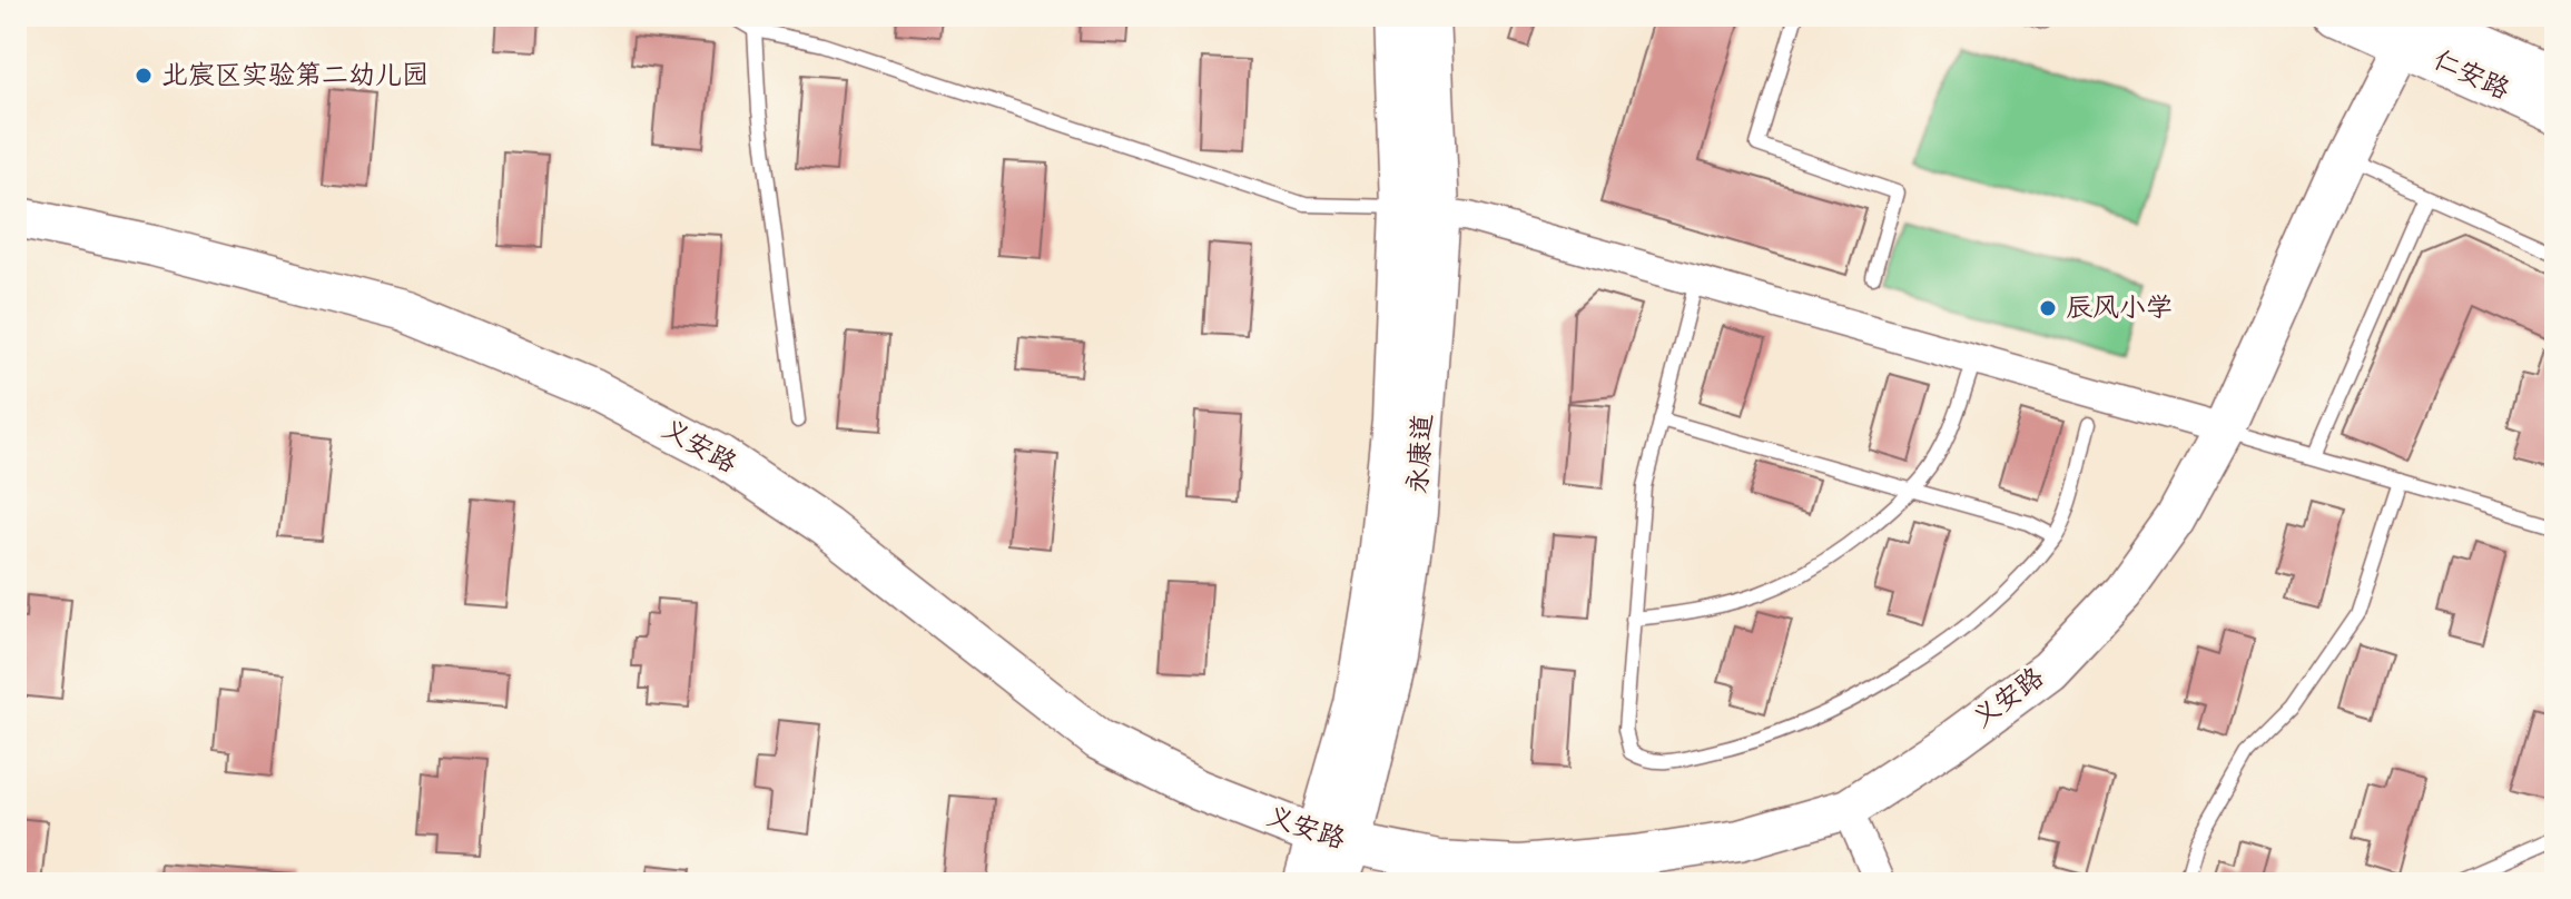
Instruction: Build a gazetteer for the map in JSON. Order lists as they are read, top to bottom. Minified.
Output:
{"streets":{"street":["仁安路","义安路","永康道"]},"crossings":[["仁安路","义安路"],["义安路","永康道"]],"places":["北宸区实验第二幼儿园","辰风小学"]}
